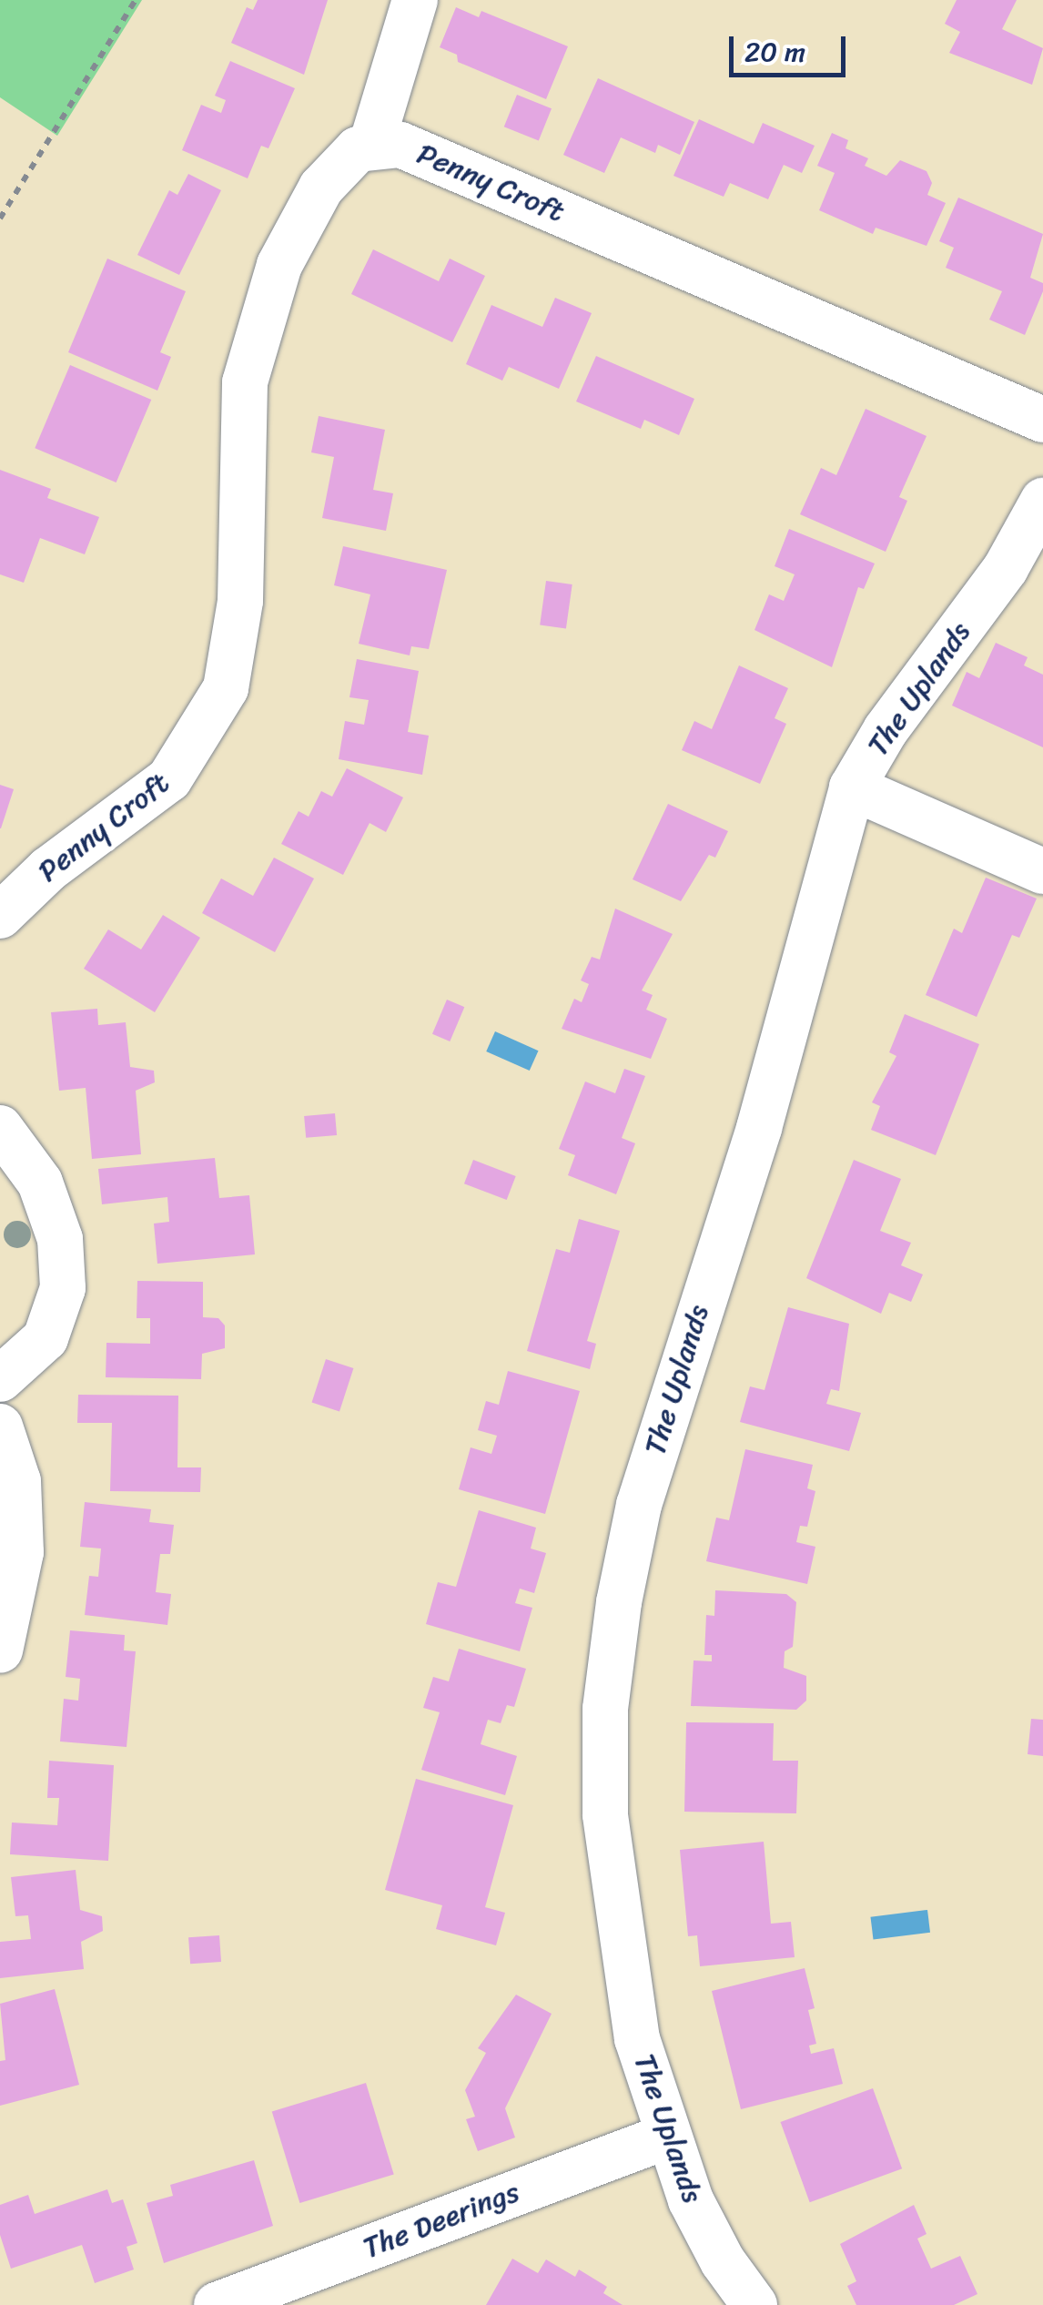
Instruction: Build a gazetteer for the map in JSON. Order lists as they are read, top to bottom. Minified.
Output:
{"streets":{"street":["Penny Croft","The Uplands","The Deerings"]},"crossings":[["The Uplands","The Deerings"]],"scale_bar":"20 m"}
